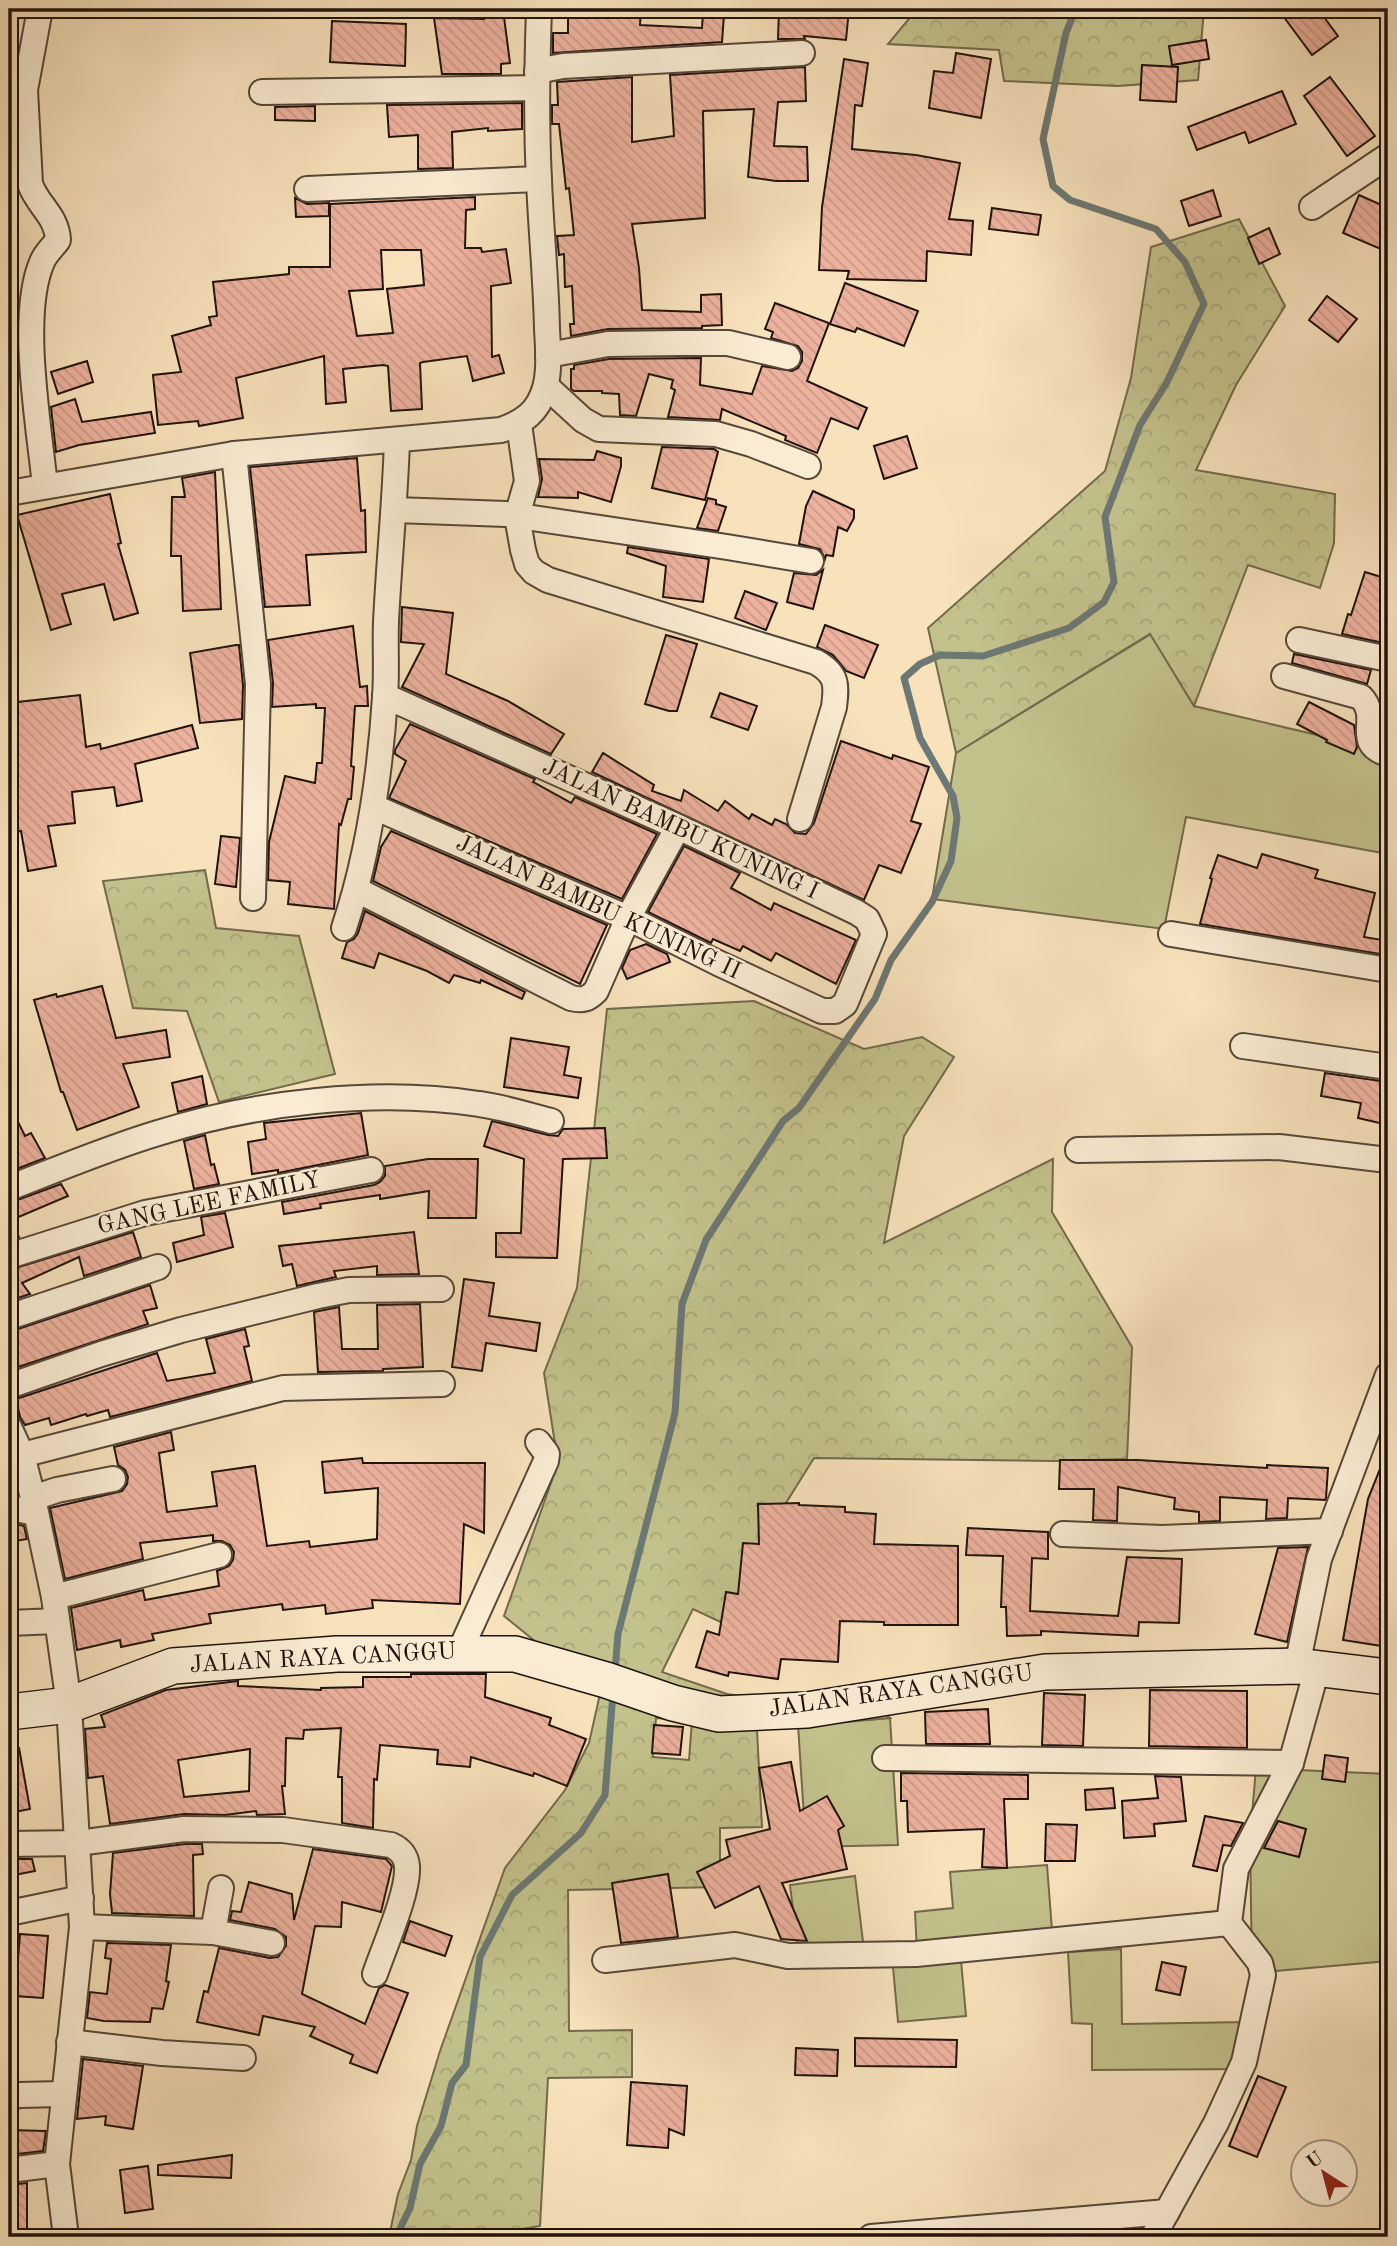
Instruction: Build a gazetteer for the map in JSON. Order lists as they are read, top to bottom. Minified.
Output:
{"streets":{"main road":["JALAN RAYA CANGGU"],"street":["JALAN BAMBU KUNING I","JALAN BAMBU KUNING II","GANG LEE FAMILY"]},"crossings":[["JALAN BAMBU KUNING I","JALAN BAMBU KUNING II"]],"north":"top left"}
